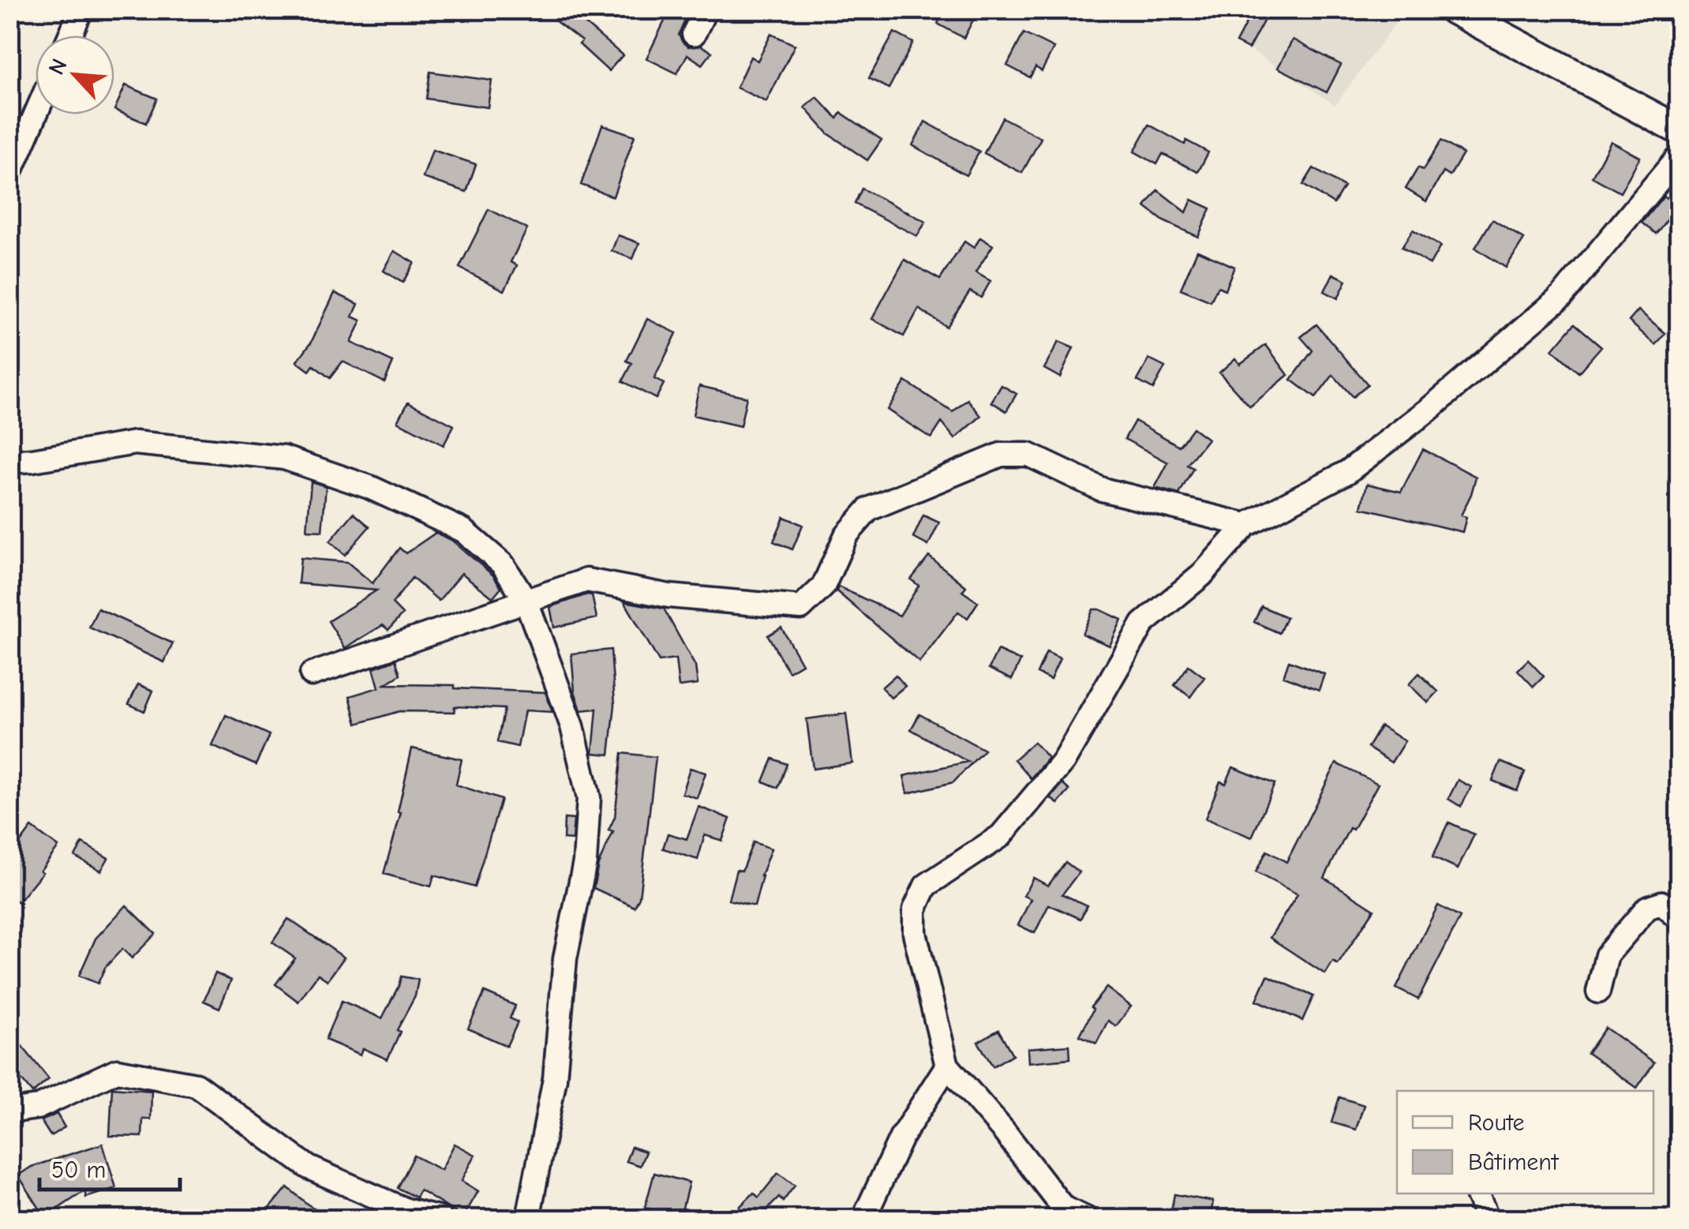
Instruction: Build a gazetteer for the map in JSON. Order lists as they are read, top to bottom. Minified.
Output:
{"legend":["Route","Bâtiment"],"scale_bar":"50 m","north":"top left"}
